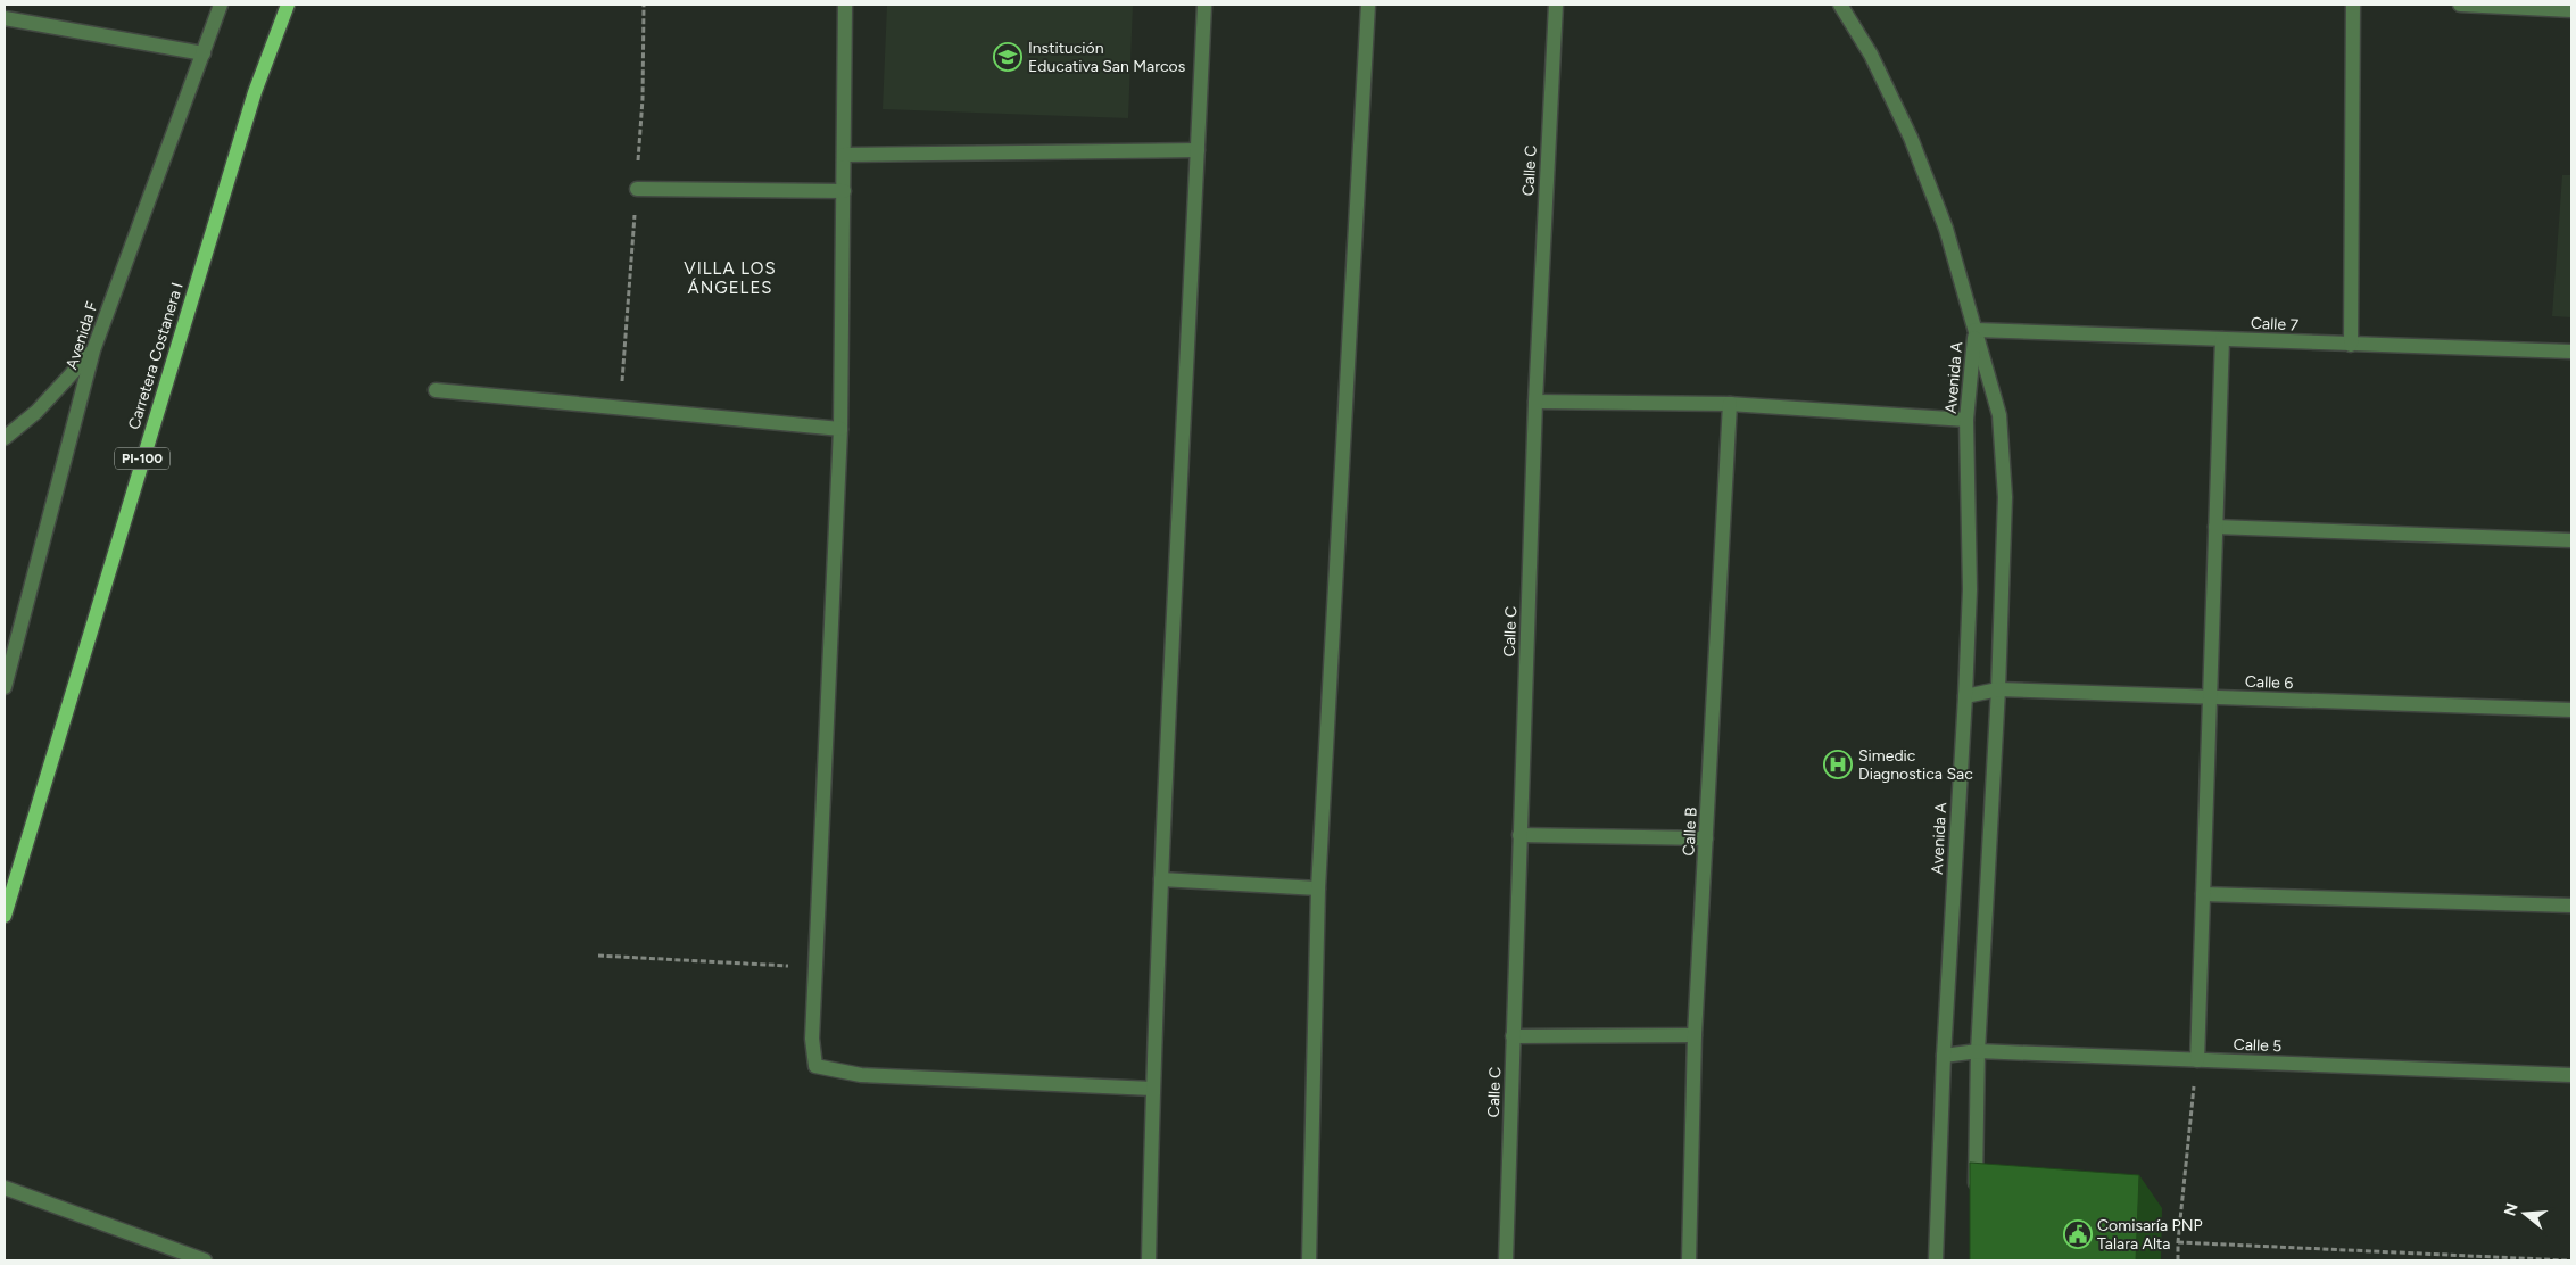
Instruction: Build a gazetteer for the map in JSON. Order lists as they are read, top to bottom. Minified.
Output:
{"streets":{"main road":["Carretera Costanera I","PI-100"],"street":["Calle C","Calle 7","Avenida F","Avenida A","Calle 6","Calle B","Calle 5"]},"crossings":[["Calle 7","Avenida A"],["Avenida A","Calle 6"],["Avenida A","Calle 5"]],"districts":["VILLA LOS ÁNGELES"],"places":{"school or university":["Institución Educativa San Marcos"],"hospital":["Simedic Diagnostica Sac"],"public building":["Comisaría PNP Talara Alta"]},"north":"left"}
